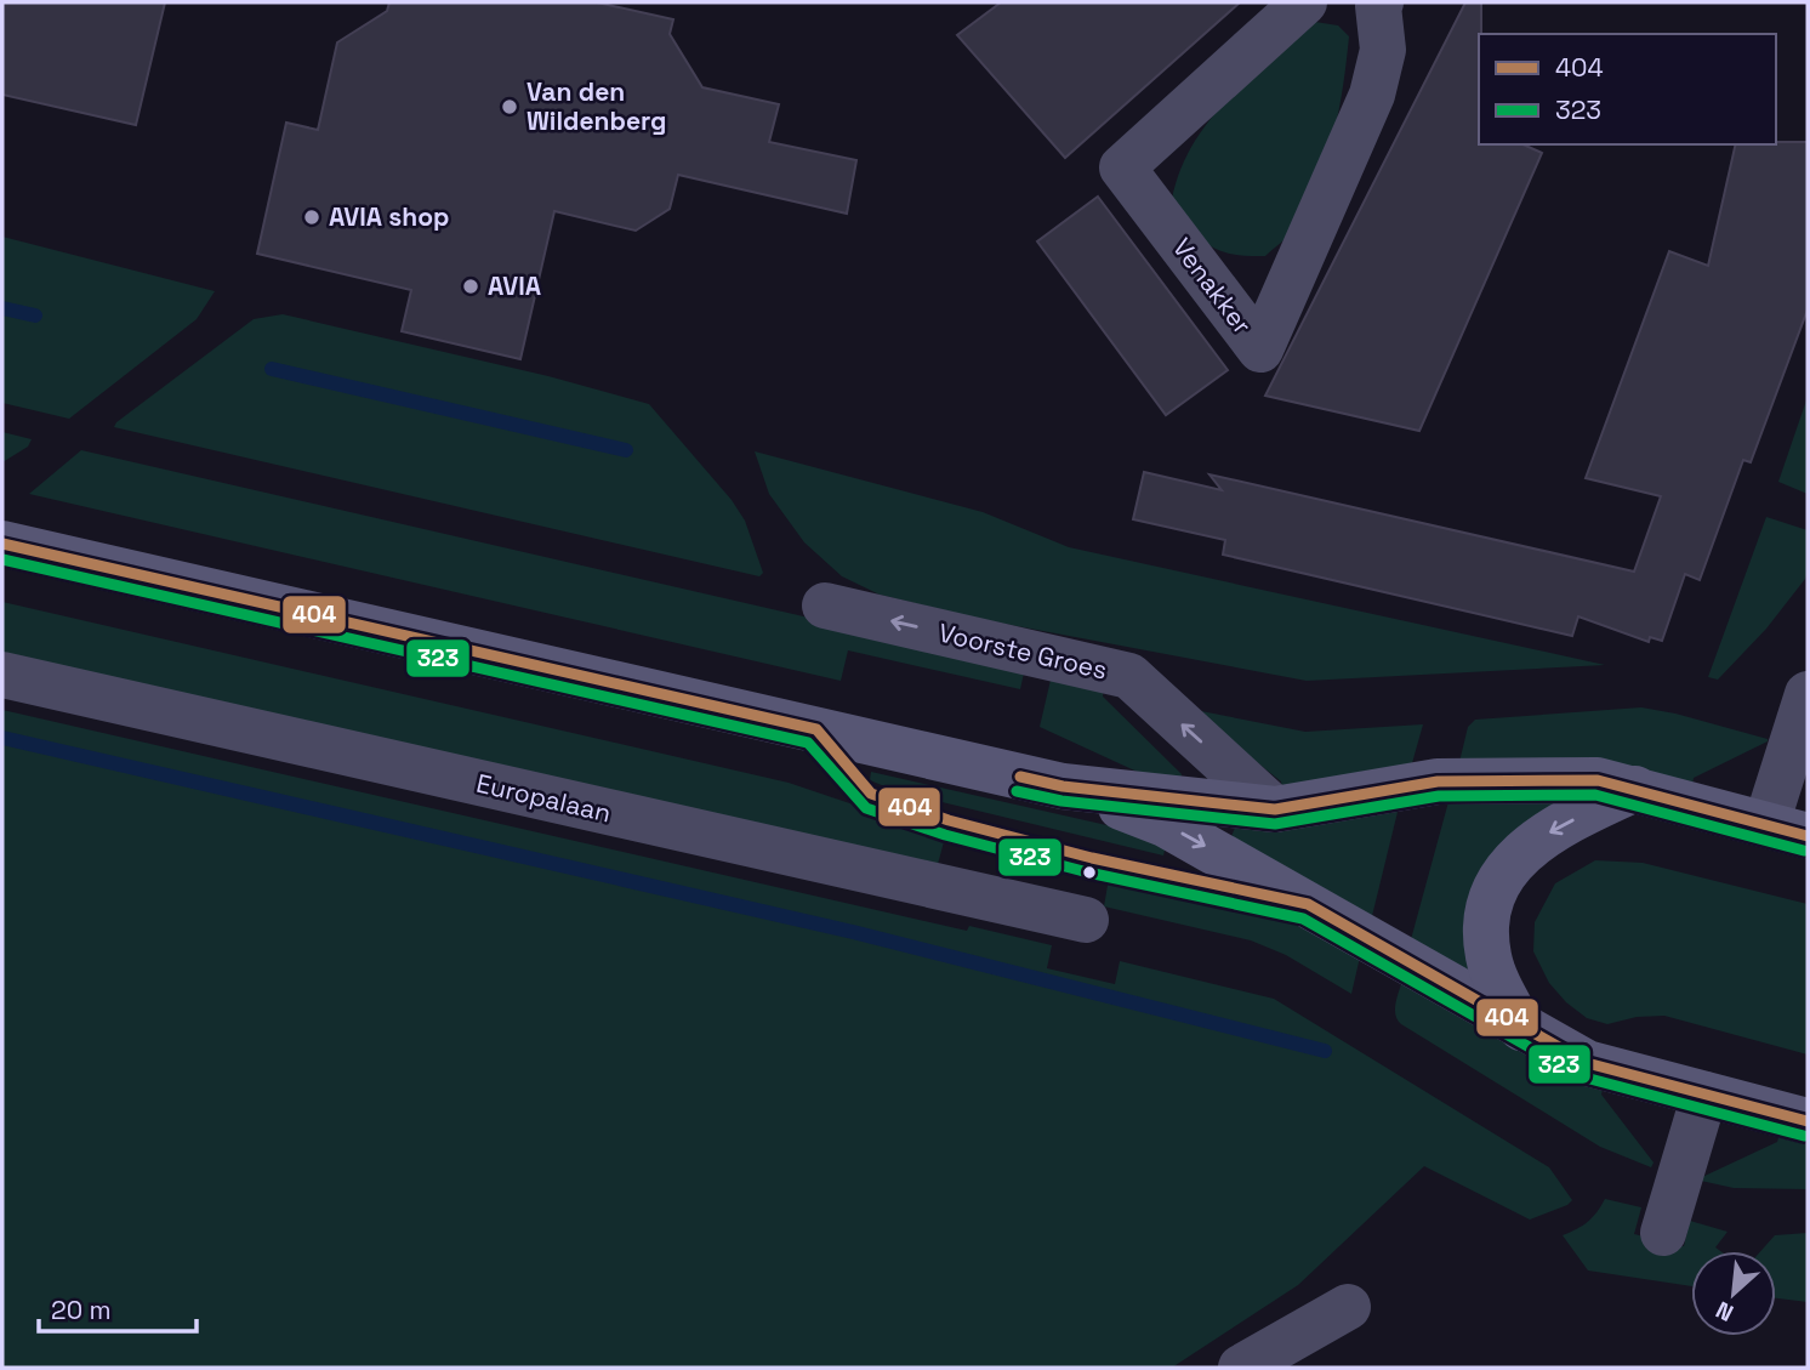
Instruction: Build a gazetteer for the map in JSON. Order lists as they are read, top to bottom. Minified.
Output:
{"streets":{"street":["Venakker","Voorste Groes","Europalaan"]},"one_way":["Voorste Groes"],"places":["Van den Wildenberg","AVIA shop","AVIA"],"lines":["transit line 404","transit line 323"],"legend":["404","323"],"scale_bar":"20 m","north":"bottom left"}
